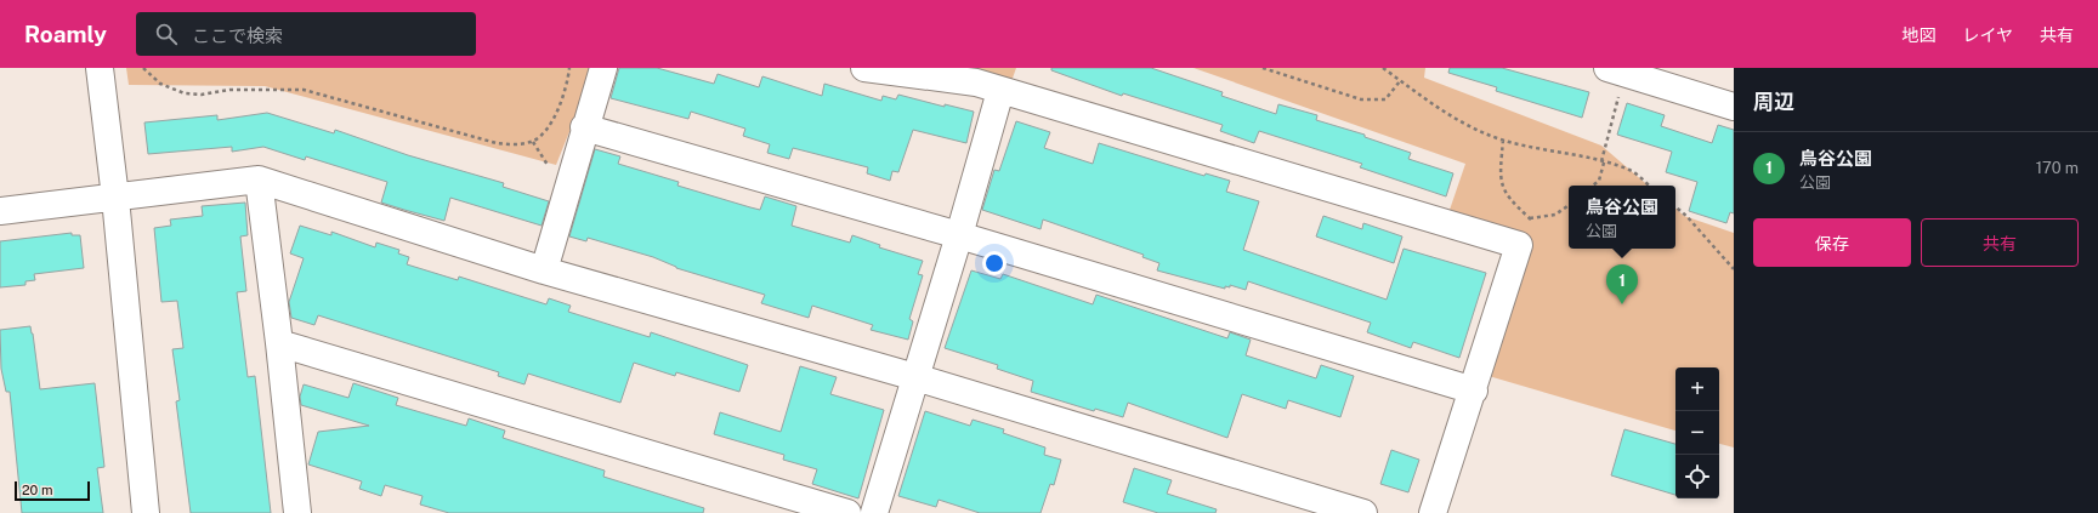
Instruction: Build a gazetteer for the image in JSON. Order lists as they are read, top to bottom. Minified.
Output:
{"scale_bar":"20 m","page":{"header":"Roamly","search":"ここで検索","nav":["地図","レイヤ","共有"],"heading":"周辺","list":[{"mark":"1","name":"鳥谷公園","note":"公園","value":"170 m"}],"popup":["鳥谷公園","公園"],"buttons":["保存","共有"],"pins":"1","map_buttons":["+","−"],"scale":"20 m"}}
